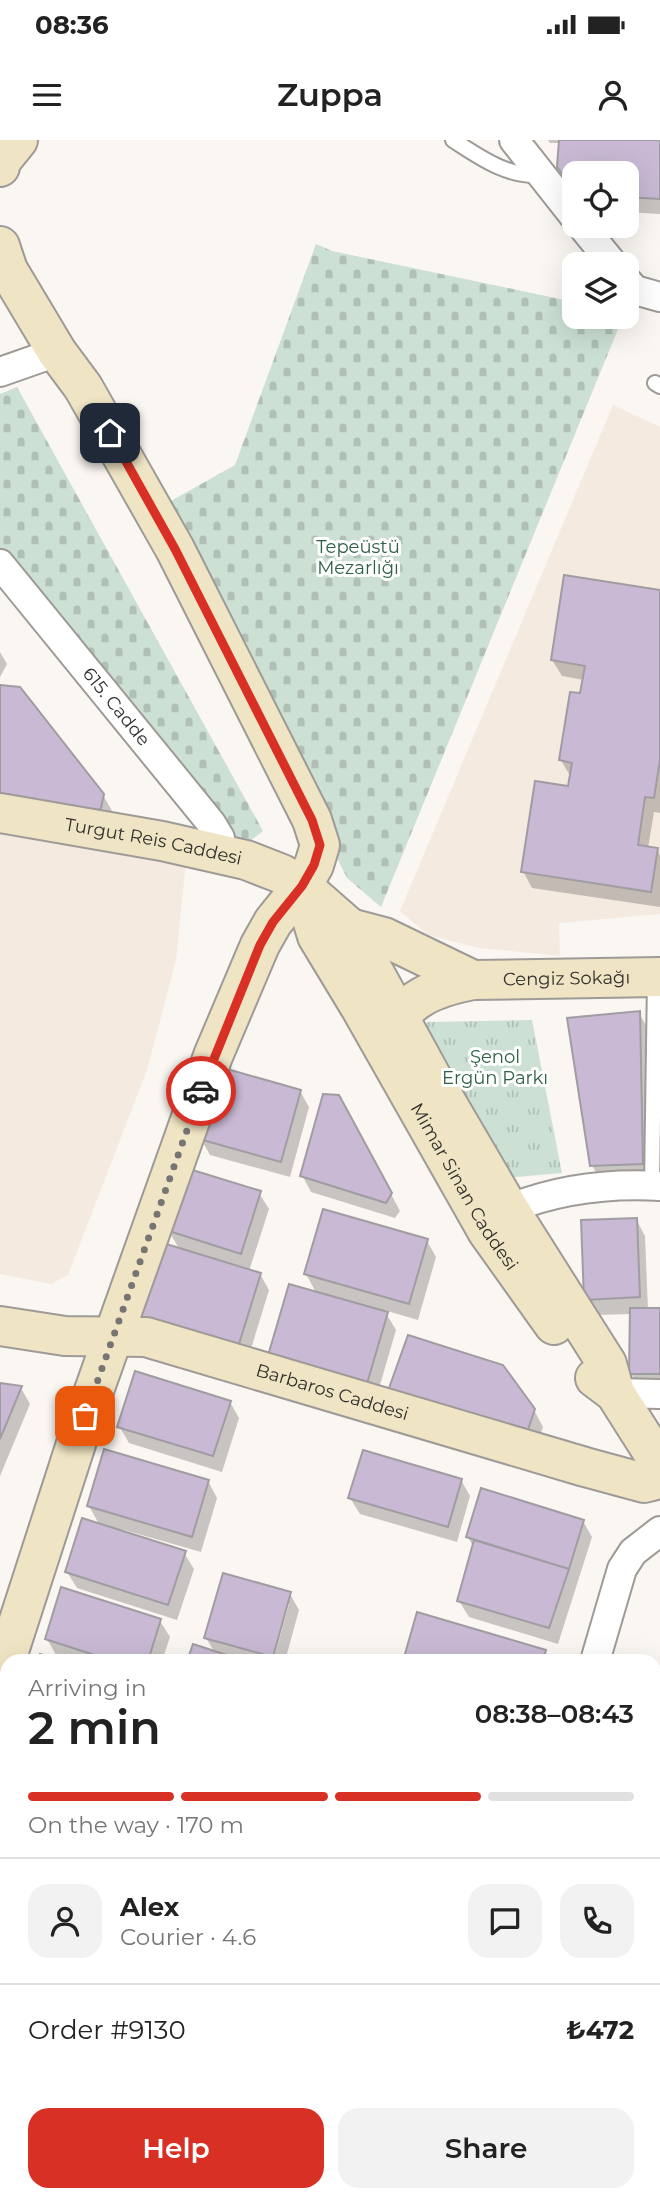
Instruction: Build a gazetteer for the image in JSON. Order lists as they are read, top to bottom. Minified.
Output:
{"streets":{"street":["615. Cadde","Turgut Reis Caddesi","Cengiz Sokağı","Mimar Sinan Caddesi","Barbaros Caddesi"]},"crossings":[["615. Cadde","Turgut Reis Caddesi"],["Turgut Reis Caddesi","Cengiz Sokağı"],["Turgut Reis Caddesi","Mimar Sinan Caddesi"]],"parks":["Tepeüstü Mezarlığı","Şenol Ergün Parkı"],"page":{"status":"08:36","header":"Zuppa","heading":["2 min","Arriving in","08:38–08:43"],"panel":["Alex","Courier · 4.6","Order #9130","₺472"],"bar":"On the way · 170 m","buttons":["Help","Share"]}}
